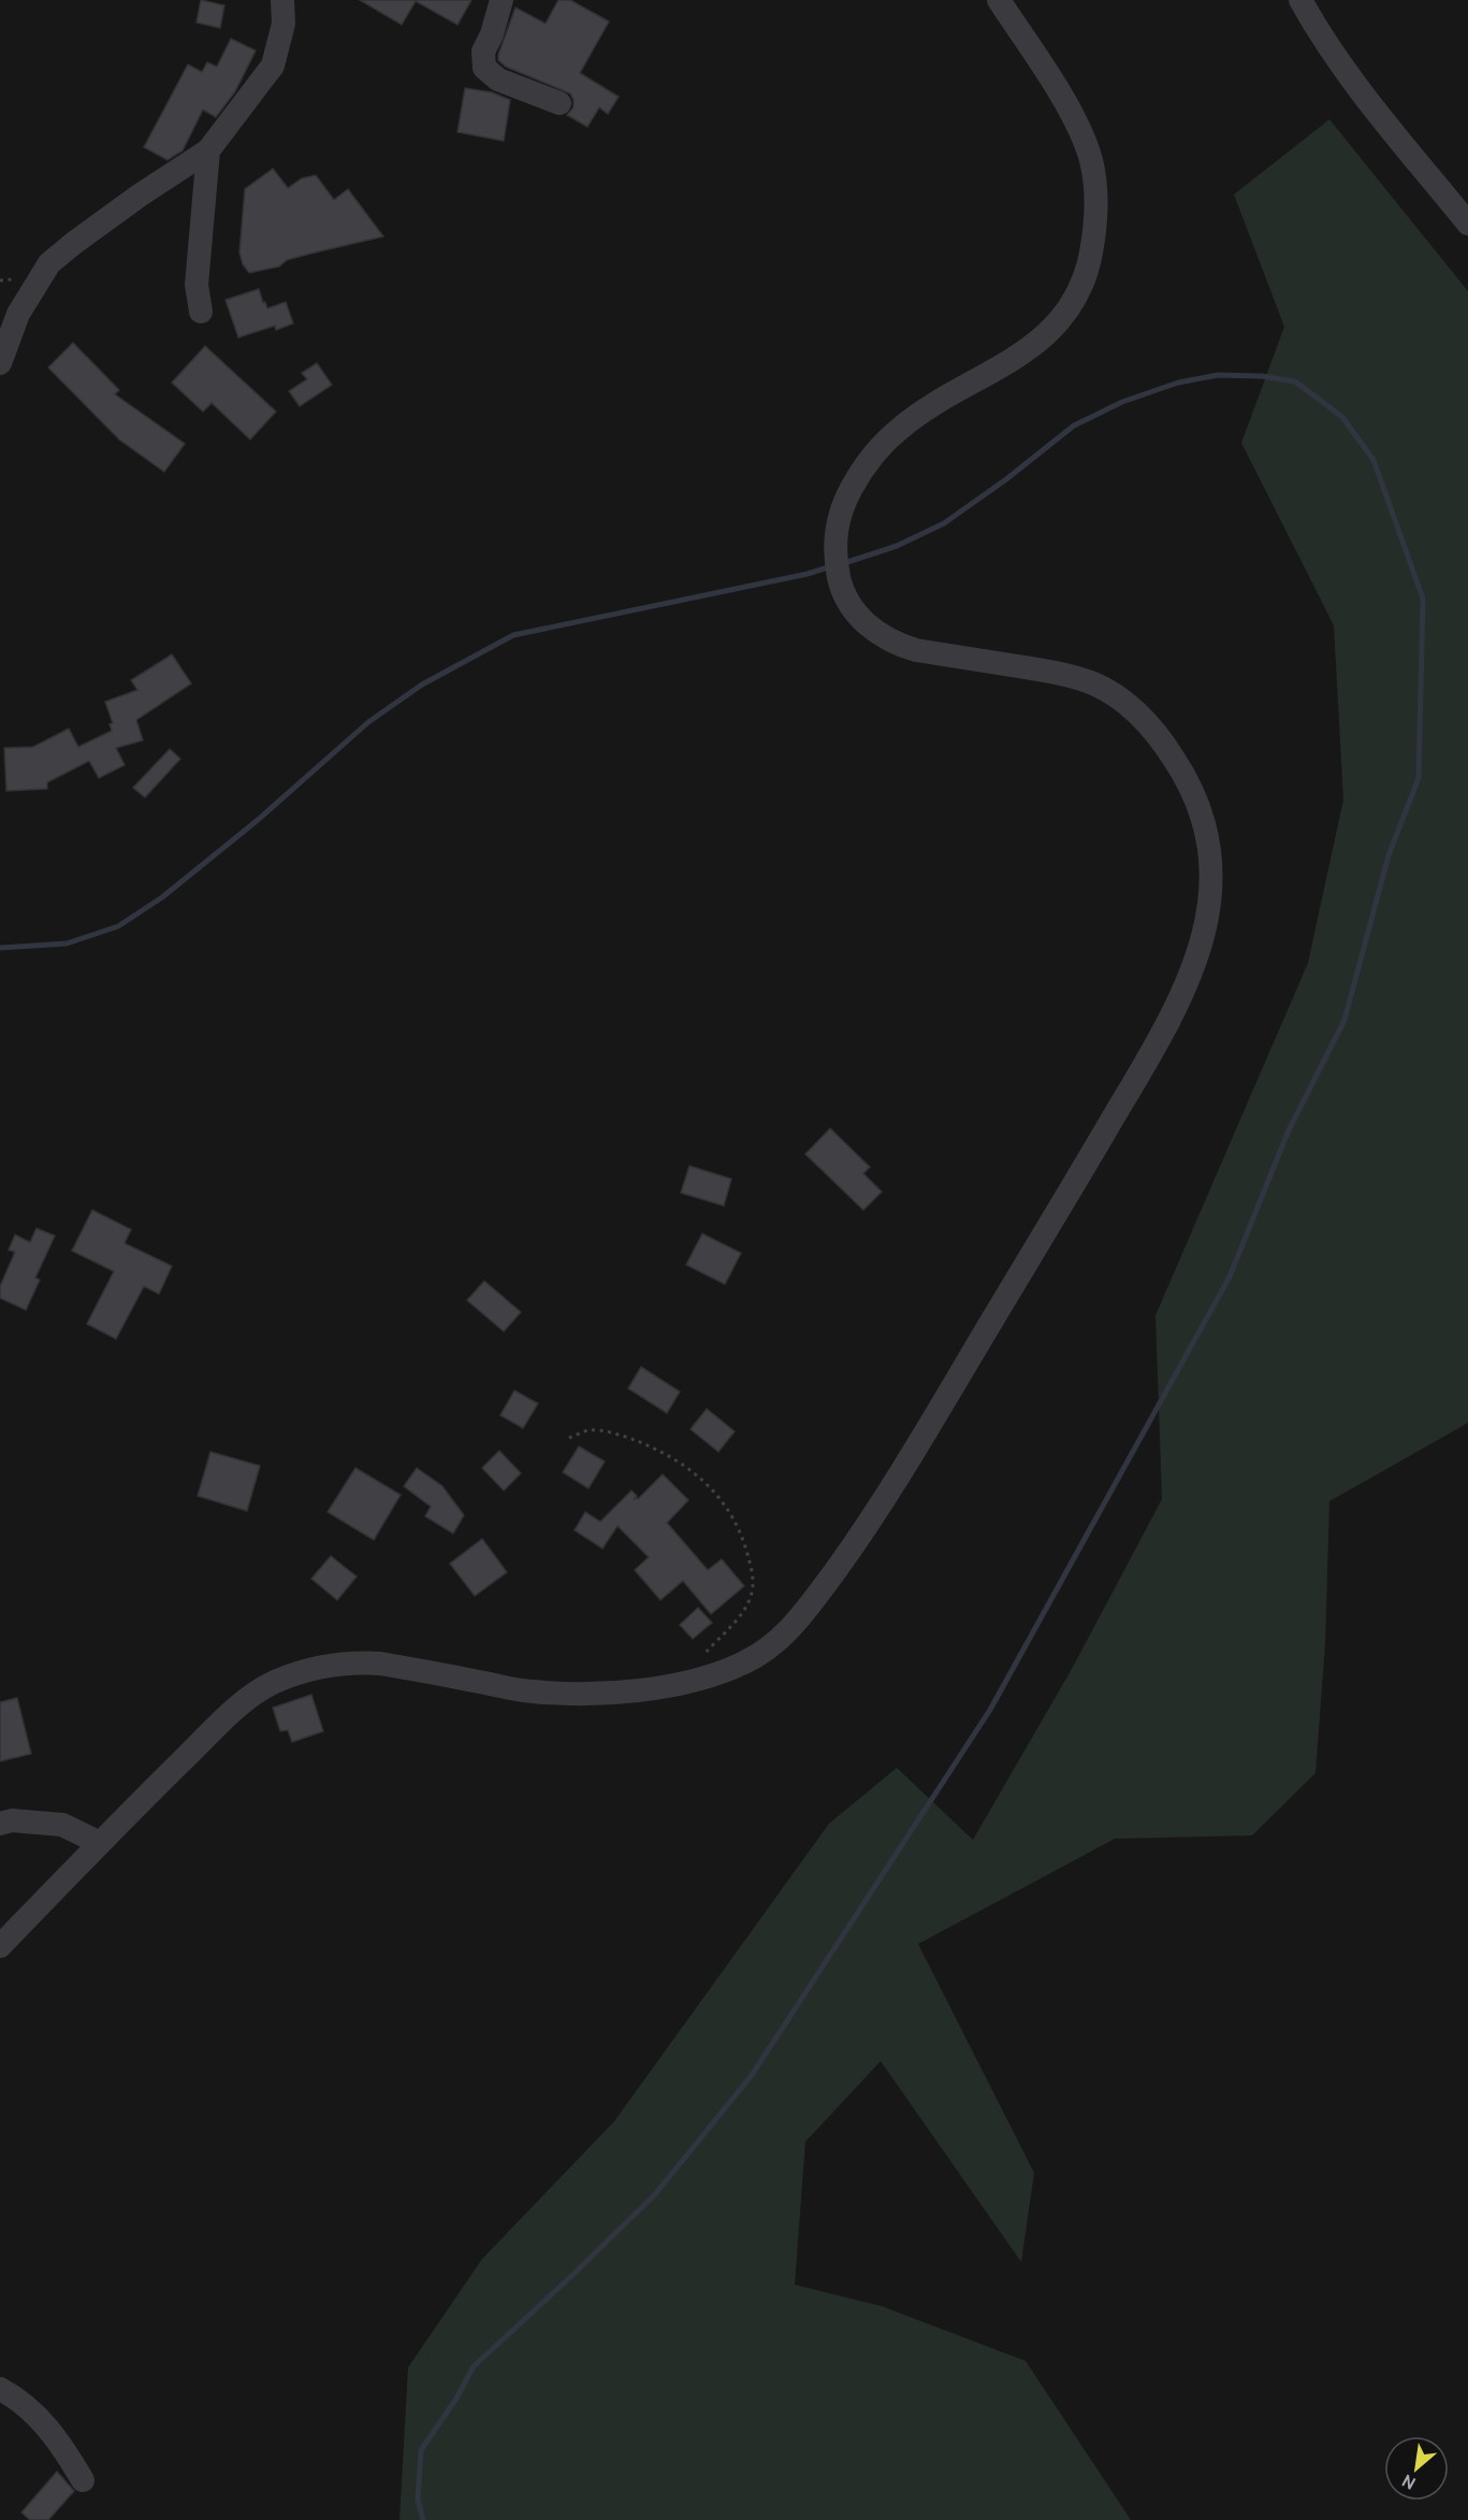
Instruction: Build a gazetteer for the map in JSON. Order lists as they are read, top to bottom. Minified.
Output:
{"north":"bottom left"}
